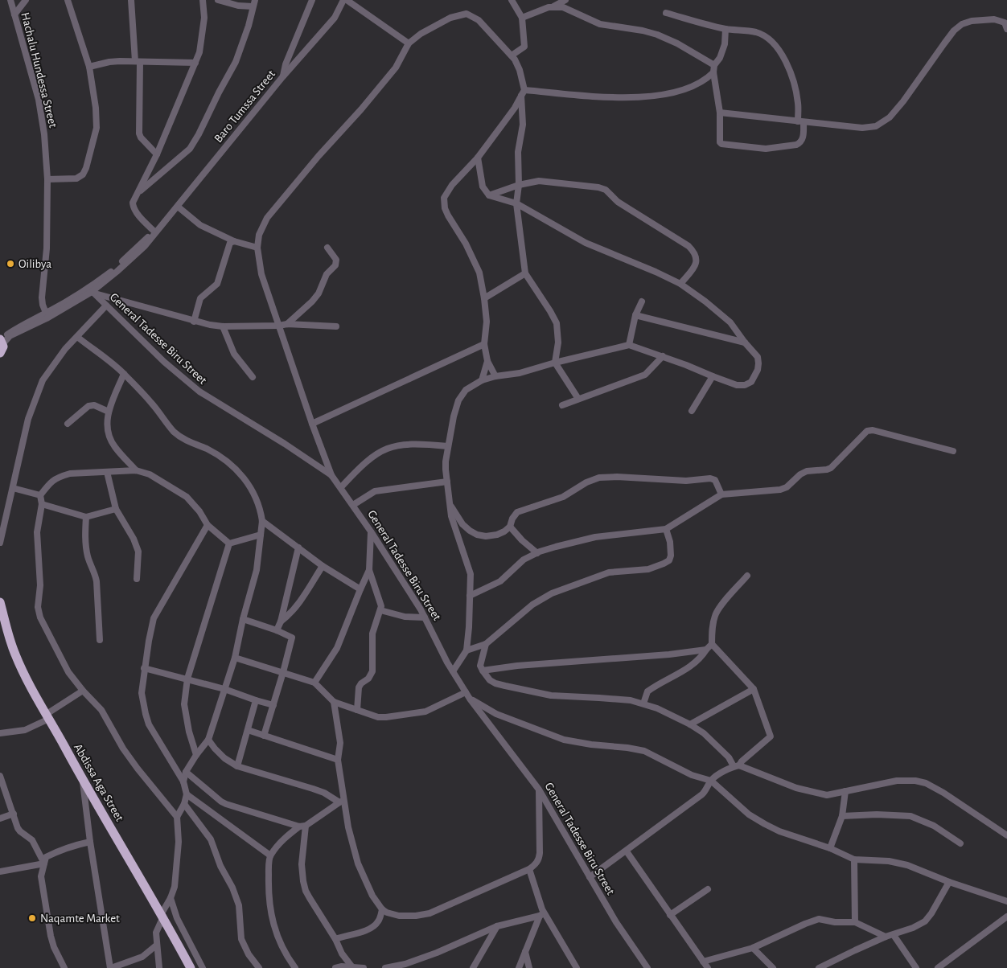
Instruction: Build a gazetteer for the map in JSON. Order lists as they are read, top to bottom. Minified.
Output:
{"streets":{"highway":["Abdissa Aga Street"],"street":["Hachalu Hundessa Street","Baro Tumssa Street","General Tadesse Biru Street"]},"crossings":[["Hachalu Hundessa Street","Baro Tumssa Street"],["Baro Tumssa Street","General Tadesse Biru Street"]],"places":["Oilibya","Naqamte Market"]}
